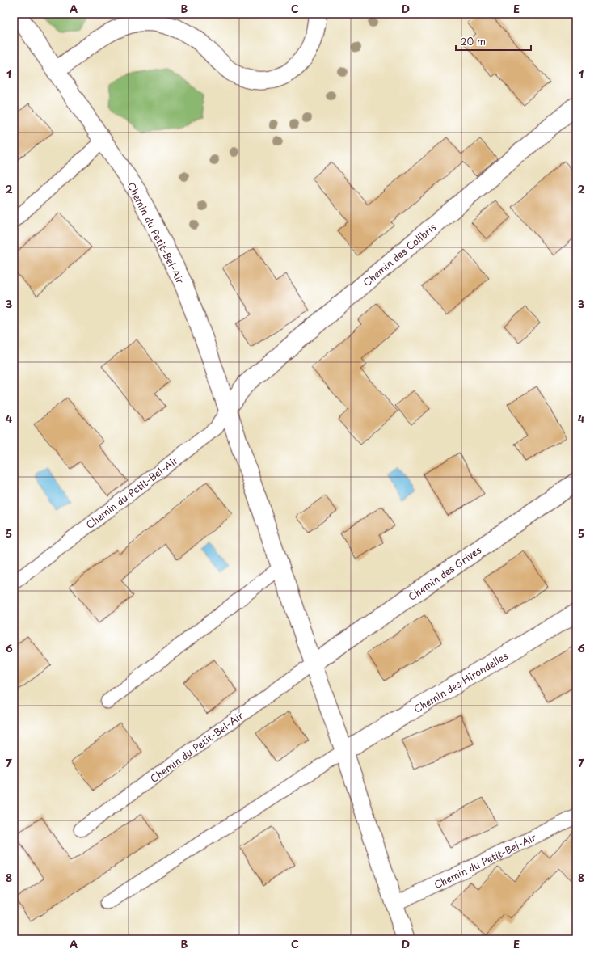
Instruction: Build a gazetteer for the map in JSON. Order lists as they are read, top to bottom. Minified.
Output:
{"streets":{"street":["Chemin du Petit-Bel-Air","Chemin des Colibris","Chemin des Grives","Chemin des Hirondelles"]},"crossings":[["Chemin du Petit-Bel-Air","Chemin des Colibris"],["Chemin du Petit-Bel-Air","Chemin des Grives"],["Chemin du Petit-Bel-Air","Chemin des Hirondelles"]],"scale_bar":"20 m","grid":{"columns":["A","B","C","D","E"],"rows":["1","2","3","4","5","6","7","8"]}}
